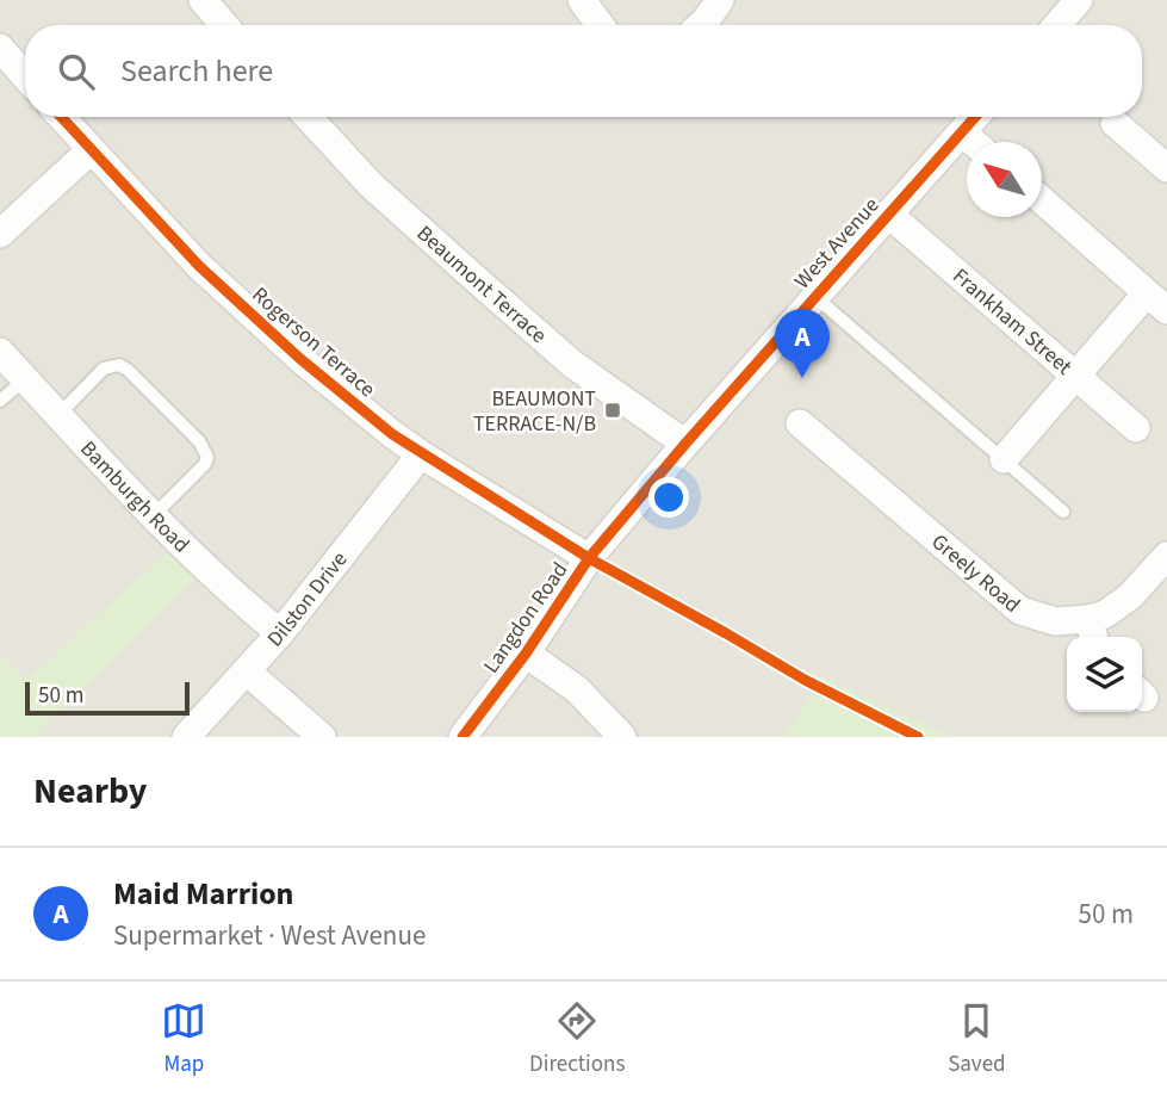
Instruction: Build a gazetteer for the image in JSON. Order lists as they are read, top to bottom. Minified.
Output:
{"streets":{"street":["West Avenue","Beaumont Terrace","Frankham Street","Rogerson Terrace","Bamburgh Road","Greely Road","Dilston Drive","Langdon Road"]},"crossings":[["West Avenue","Beaumont Terrace"],["West Avenue","Frankham Street"],["West Avenue","Langdon Road"],["Beaumont Terrace","Langdon Road"],["Rogerson Terrace","Dilston Drive"],["Rogerson Terrace","Langdon Road"],["Bamburgh Road","Dilston Drive"]],"places":{"transit":["BEAUMONT TERRACE-N/B"]},"scale_bar":"50 m","north":"top left","page":{"search":"Search here","pins":"A","scale":"50 m","heading":"Nearby","list":[{"mark":"A","name":"Maid Marrion","note":"Supermarket · West Avenue","value":"50 m"}],"nav":["Map","Directions","Saved"]}}
